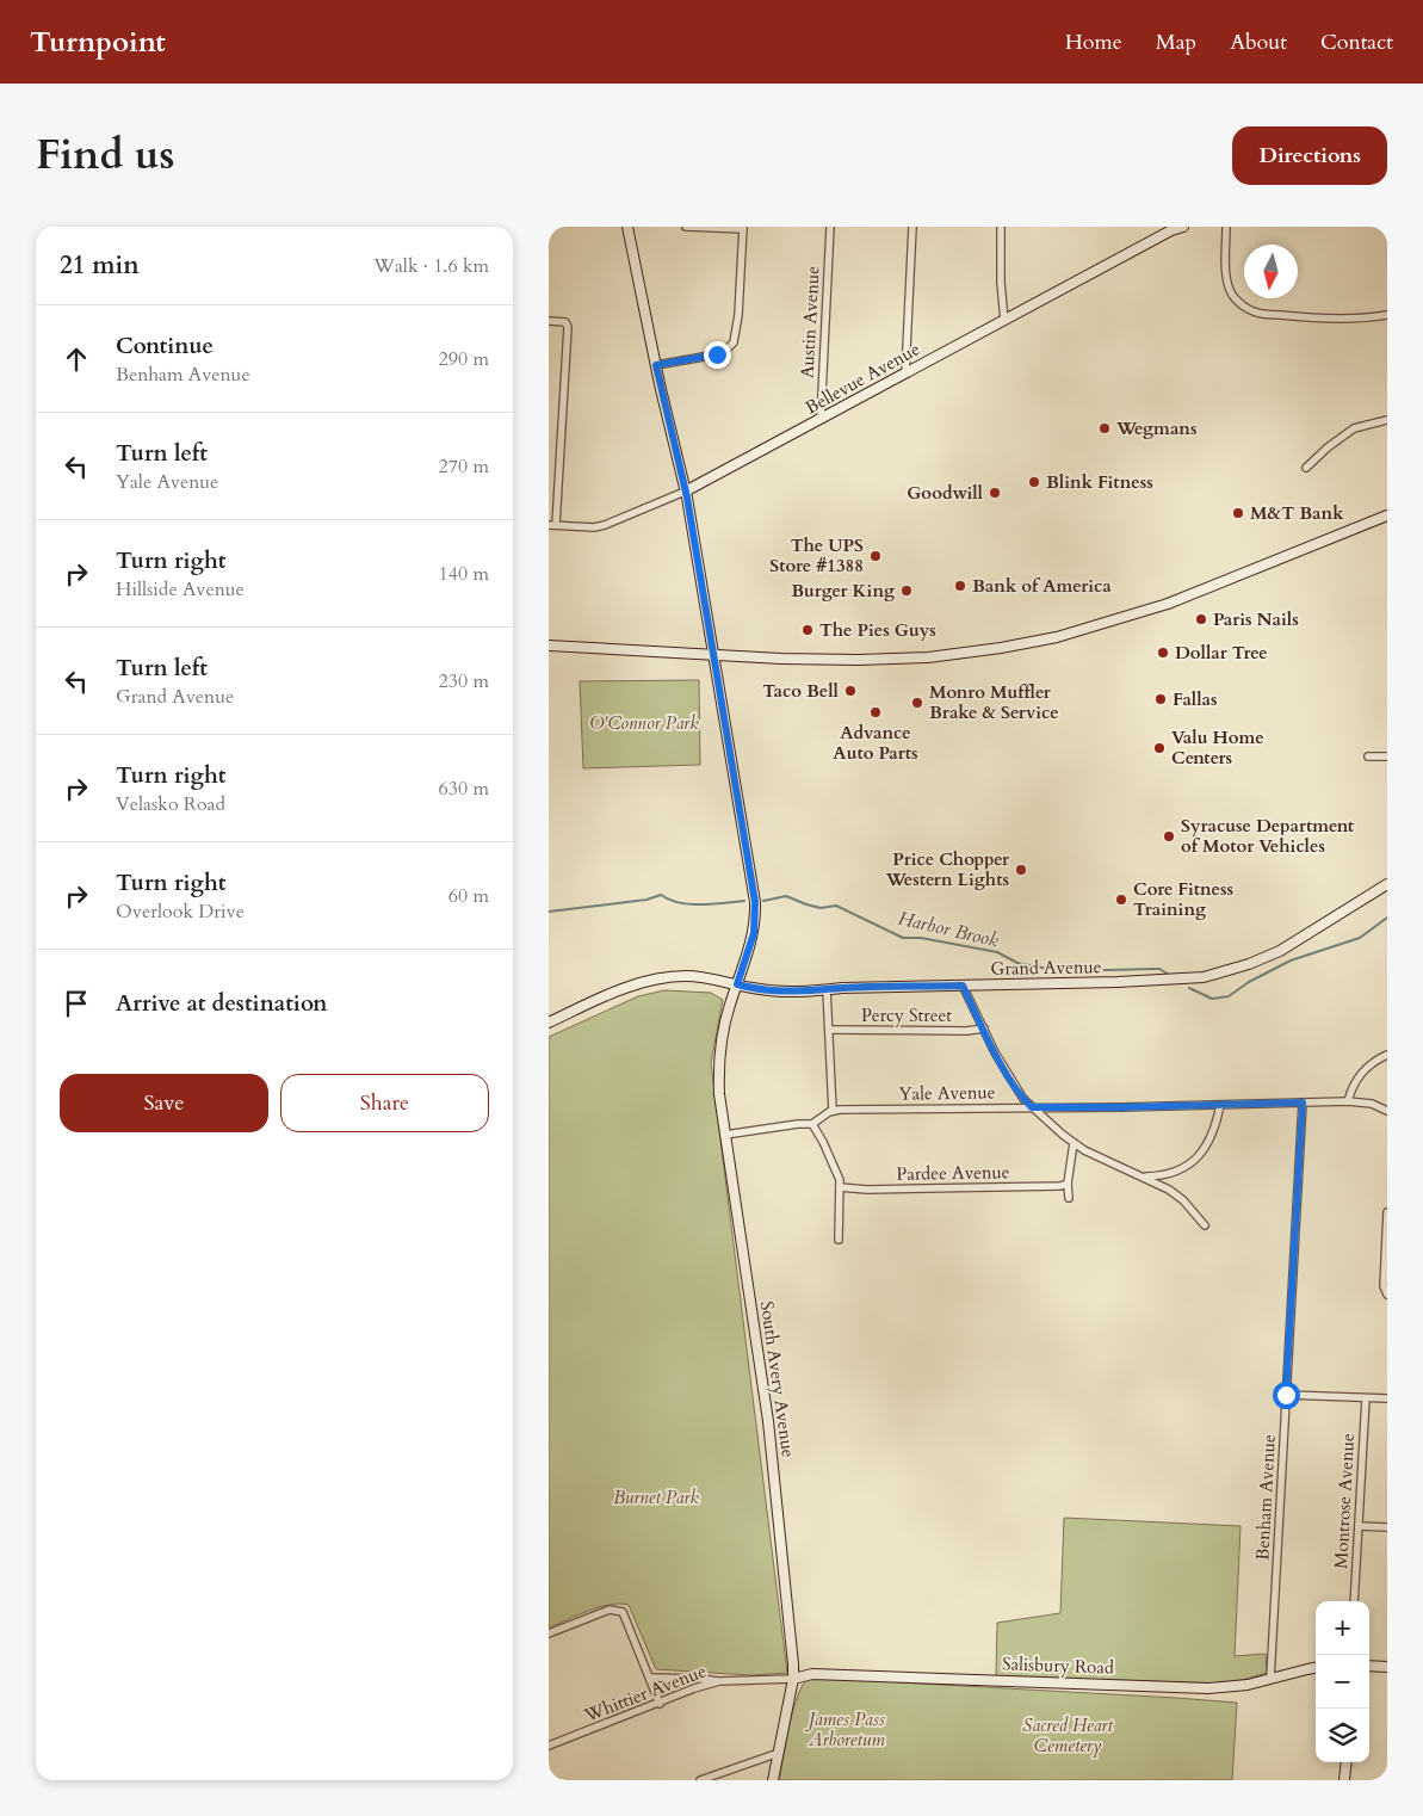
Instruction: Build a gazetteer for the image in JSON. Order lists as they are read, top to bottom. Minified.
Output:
{"streets":{"street":["Austin Avenue","Bellevue Avenue","Grand Avenue","Percy Street","Yale Avenue","Pardee Avenue","South Avery Avenue","Benham Avenue","Montrose Avenue","Salisbury Road","Whittier Avenue"]},"crossings":[["Austin Avenue","Bellevue Avenue"],["Bellevue Avenue","South Avery Avenue"],["Grand Avenue","South Avery Avenue"],["Yale Avenue","Benham Avenue"],["South Avery Avenue","Salisbury Road"],["South Avery Avenue","Whittier Avenue"],["Benham Avenue","Salisbury Road"],["Salisbury Road","Whittier Avenue"]],"water":["Harbor Brook"],"parks":["O'Connor Park","Burnet Park","James Pass Arboretum","Sacred Heart Cemetery"],"places":["Wegmans","Blink Fitness","Goodwill","M&T Bank","The UPS Store #1388","Bank of America","Burger King","Paris Nails","The Pies Guys","Dollar Tree","Taco Bell","Fallas","Monro Muffler Brake & Service","Advance Auto Parts","Valu Home Centers","Syracuse Department of Motor Vehicles","Price Chopper Western Lights","Core Fitness Training"],"north":"bottom","page":{"header":"Turnpoint","nav":["Home","Map","About","Contact"],"title":"Find us","buttons":["Directions",["Save","Share"]],"heading":["21 min","Walk · 1.6 km"],"list":[["Continue","Benham Avenue","290 m"],["Turn left","Yale Avenue","270 m"],["Turn right","Hillside Avenue","140 m"],["Turn left","Grand Avenue","230 m"],["Turn right","Velasko Road","630 m"],["Turn right","Overlook Drive","60 m"],"Arrive at destination"],"map_buttons":["+","−"]}}
